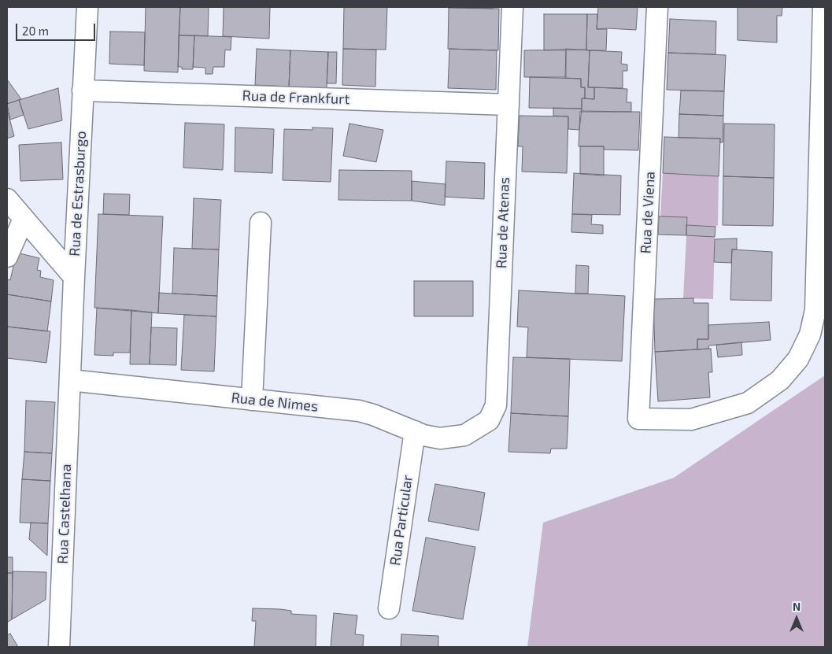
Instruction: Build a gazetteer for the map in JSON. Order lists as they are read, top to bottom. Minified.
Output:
{"streets":{"street":["Rua de Frankfurt","Rua de Estrasburgo","Rua de Viena","Rua de Atenas","Rua de Nimes","Rua Castelhana","Rua Particular"]},"crossings":[["Rua de Frankfurt","Rua de Estrasburgo"],["Rua de Frankfurt","Rua de Atenas"],["Rua de Estrasburgo","Rua de Nimes"],["Rua de Estrasburgo","Rua Castelhana"],["Rua de Atenas","Rua de Nimes"],["Rua de Nimes","Rua Castelhana"],["Rua de Nimes","Rua Particular"]],"scale_bar":"20 m","north":"top"}
